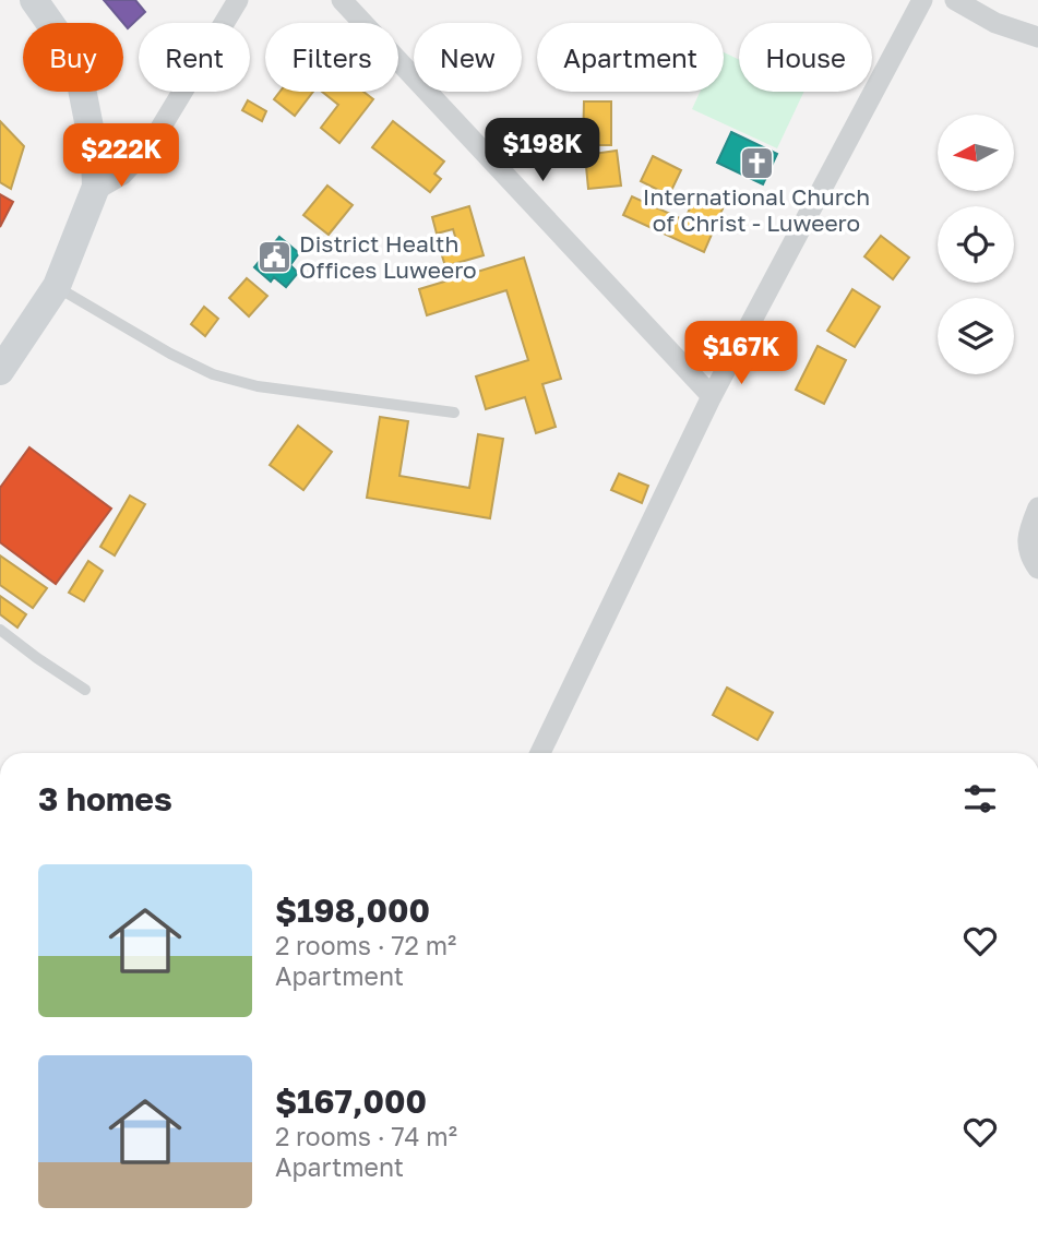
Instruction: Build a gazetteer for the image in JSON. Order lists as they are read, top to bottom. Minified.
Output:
{"places":{"church":["International Church of Christ - Luweero"],"public building":["District Health Offices Luweero"]},"north":"left","page":{"chip":["Buy","Rent","Filters","New","Apartment","House"],"price":["$198K","$222K","$167K"],"heading":"3 homes","list":[{"name":"$198,000","note":"2 rooms · 72 m² · Apartment"},{"name":"$167,000","note":"2 rooms · 74 m² · Apartment"}]}}
